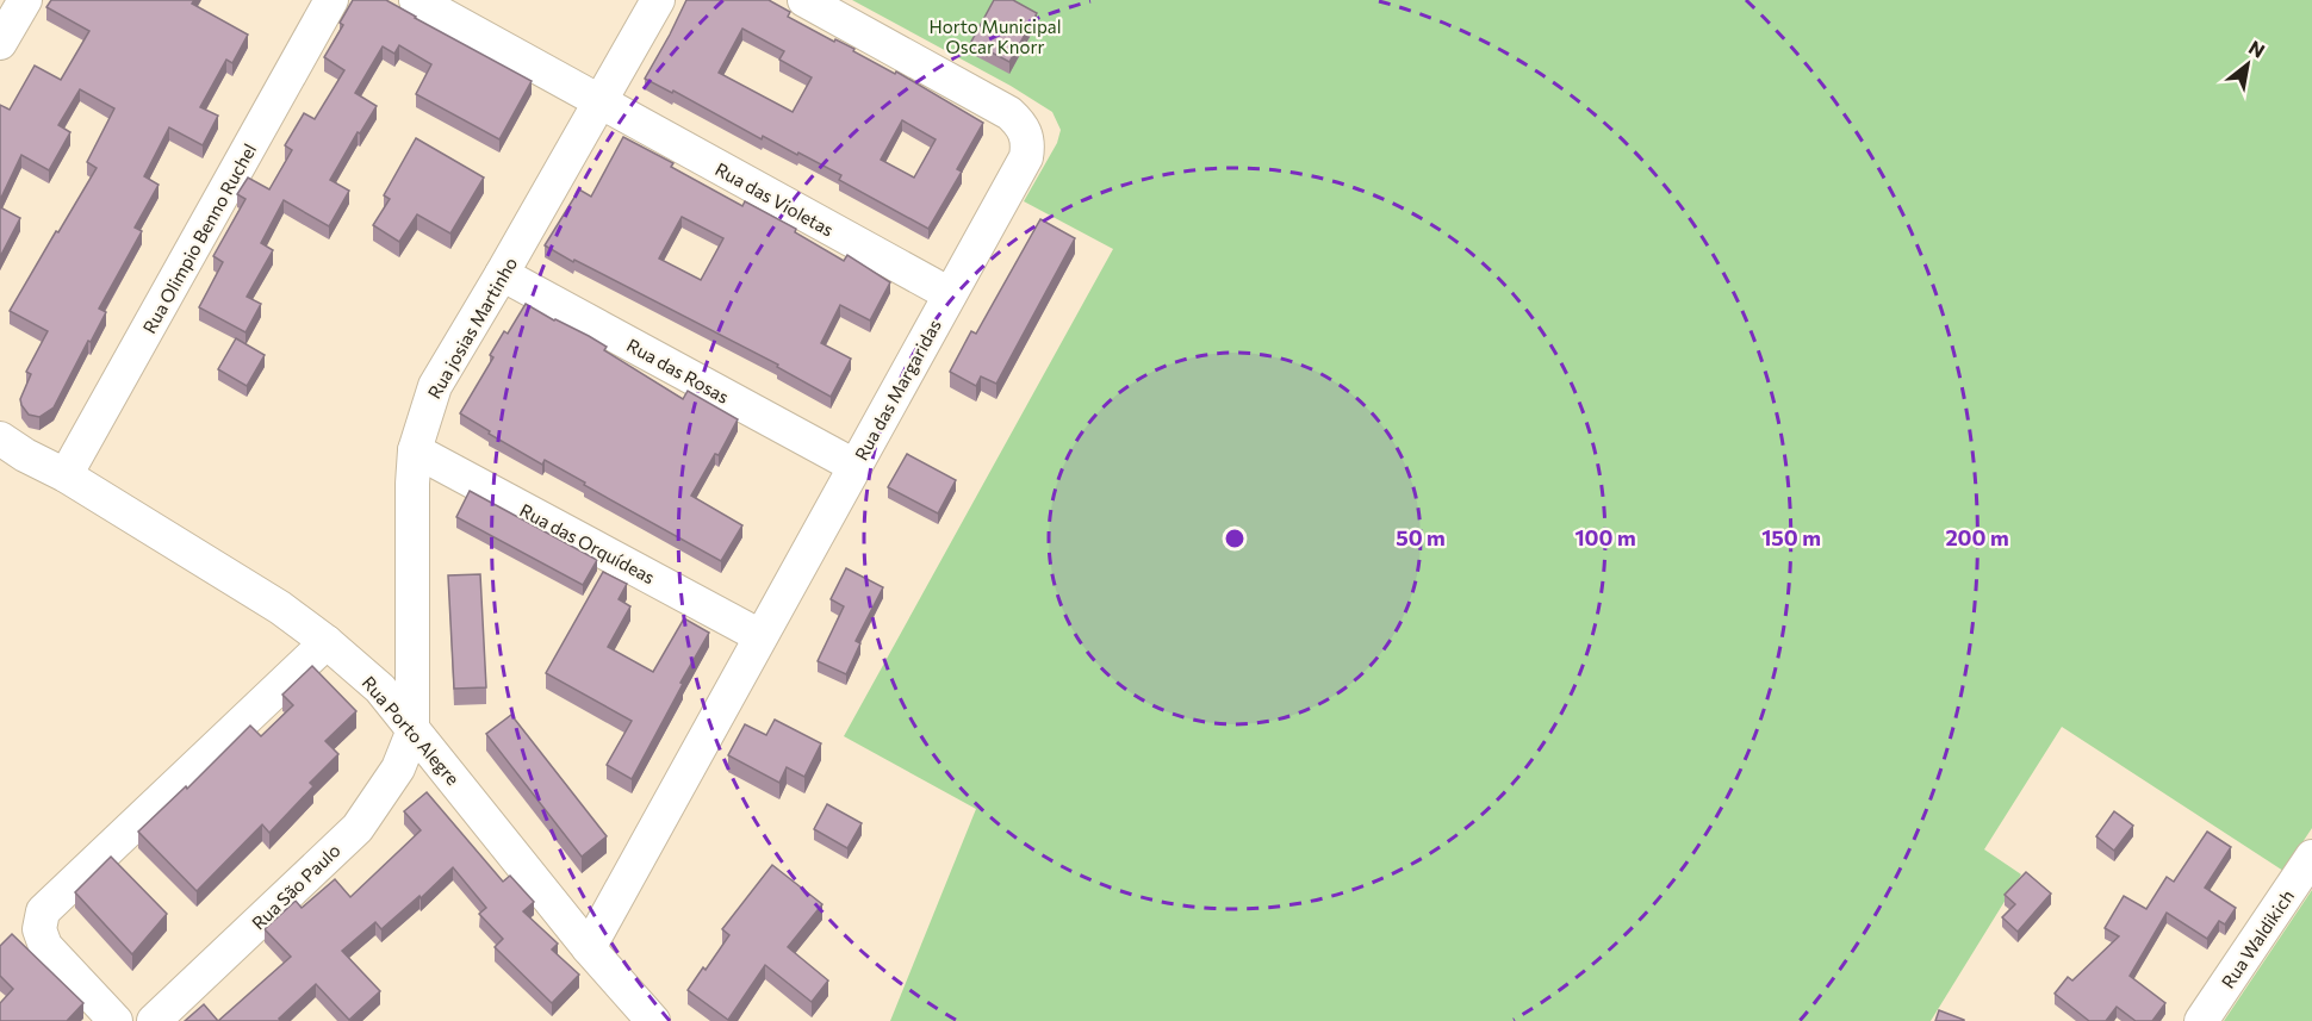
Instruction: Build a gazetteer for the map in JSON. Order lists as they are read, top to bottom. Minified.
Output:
{"streets":{"street":["Rua das Violetas","Rua Olimpio Benno Ruchel","Rua josias Martinho","Rua das Rosas","Rua das Margaridas","Rua das Orquídeas","Rua Porto Alegre","Rua São Paulo","Rua Waldikich"]},"crossings":[["Rua das Violetas","Rua josias Martinho"],["Rua das Violetas","Rua das Margaridas"],["Rua Olimpio Benno Ruchel","Rua Porto Alegre"],["Rua josias Martinho","Rua das Rosas"],["Rua josias Martinho","Rua das Orquídeas"],["Rua josias Martinho","Rua Porto Alegre"],["Rua josias Martinho","Rua São Paulo"],["Rua das Rosas","Rua das Margaridas"],["Rua das Margaridas","Rua das Orquídeas"],["Rua das Margaridas","Rua Porto Alegre"],["Rua Porto Alegre","Rua São Paulo"]],"parks":["Horto Municipal Oscar Knorr"],"north":"top right","rings":["50 m","100 m","150 m","200 m"]}
